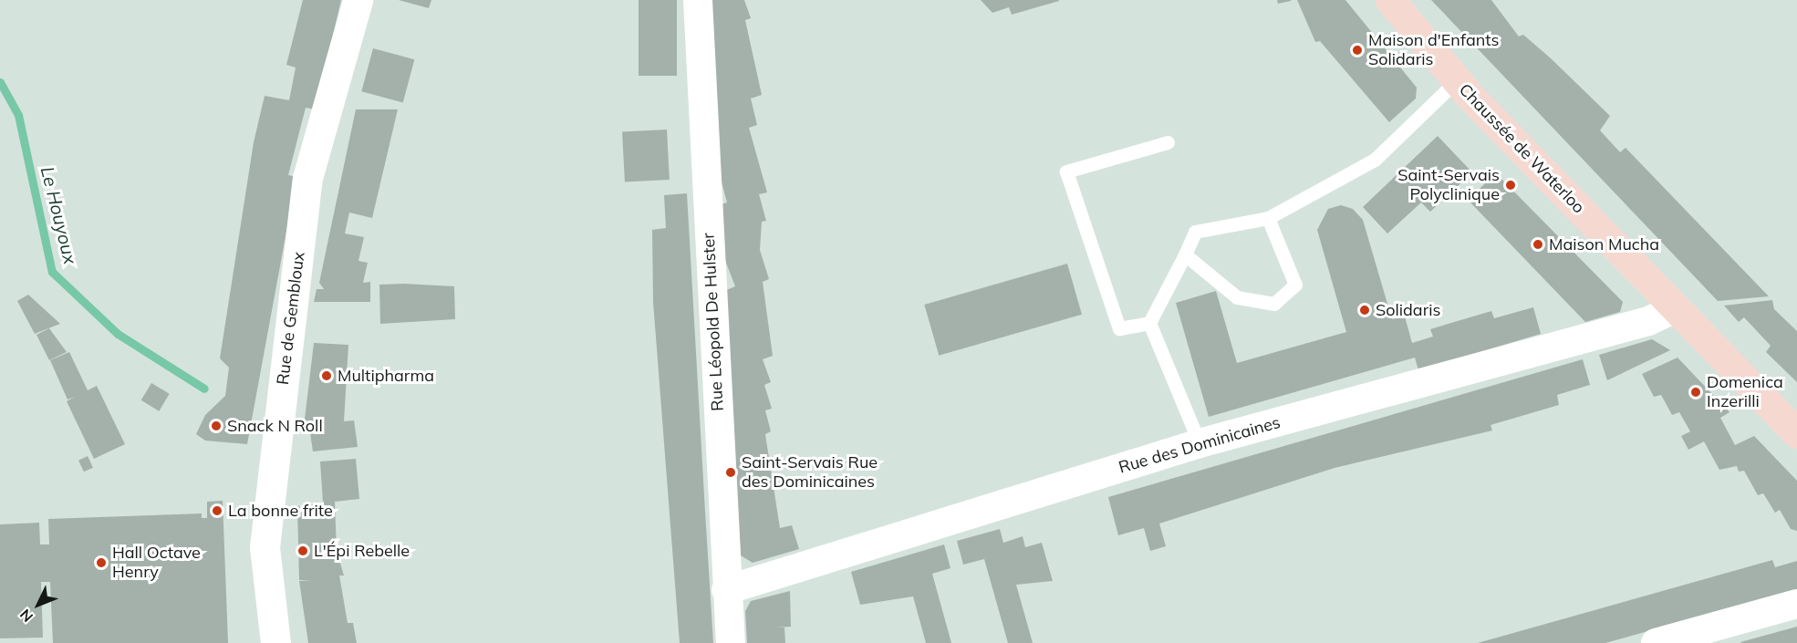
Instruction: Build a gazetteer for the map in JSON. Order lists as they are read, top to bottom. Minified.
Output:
{"streets":{"main road":["Chaussée de Waterloo","Rue de Gembloux"],"street":["Rue Léopold De Hulster","Rue des Dominicaines"]},"crossings":[["Chaussée de Waterloo","Rue des Dominicaines"],["Rue Léopold De Hulster","Rue des Dominicaines"]],"water":["Le Houyoux"],"places":["Maison d'Enfants Solidaris","Saint-Servais Polyclinique","Maison Mucha","Solidaris","Multipharma","Domenica Inzerilli","Snack N Roll","Saint-Servais Rue des Dominicaines","La bonne frite","L'Épi Rebelle","Hall Octave Henry"],"north":"bottom left"}
